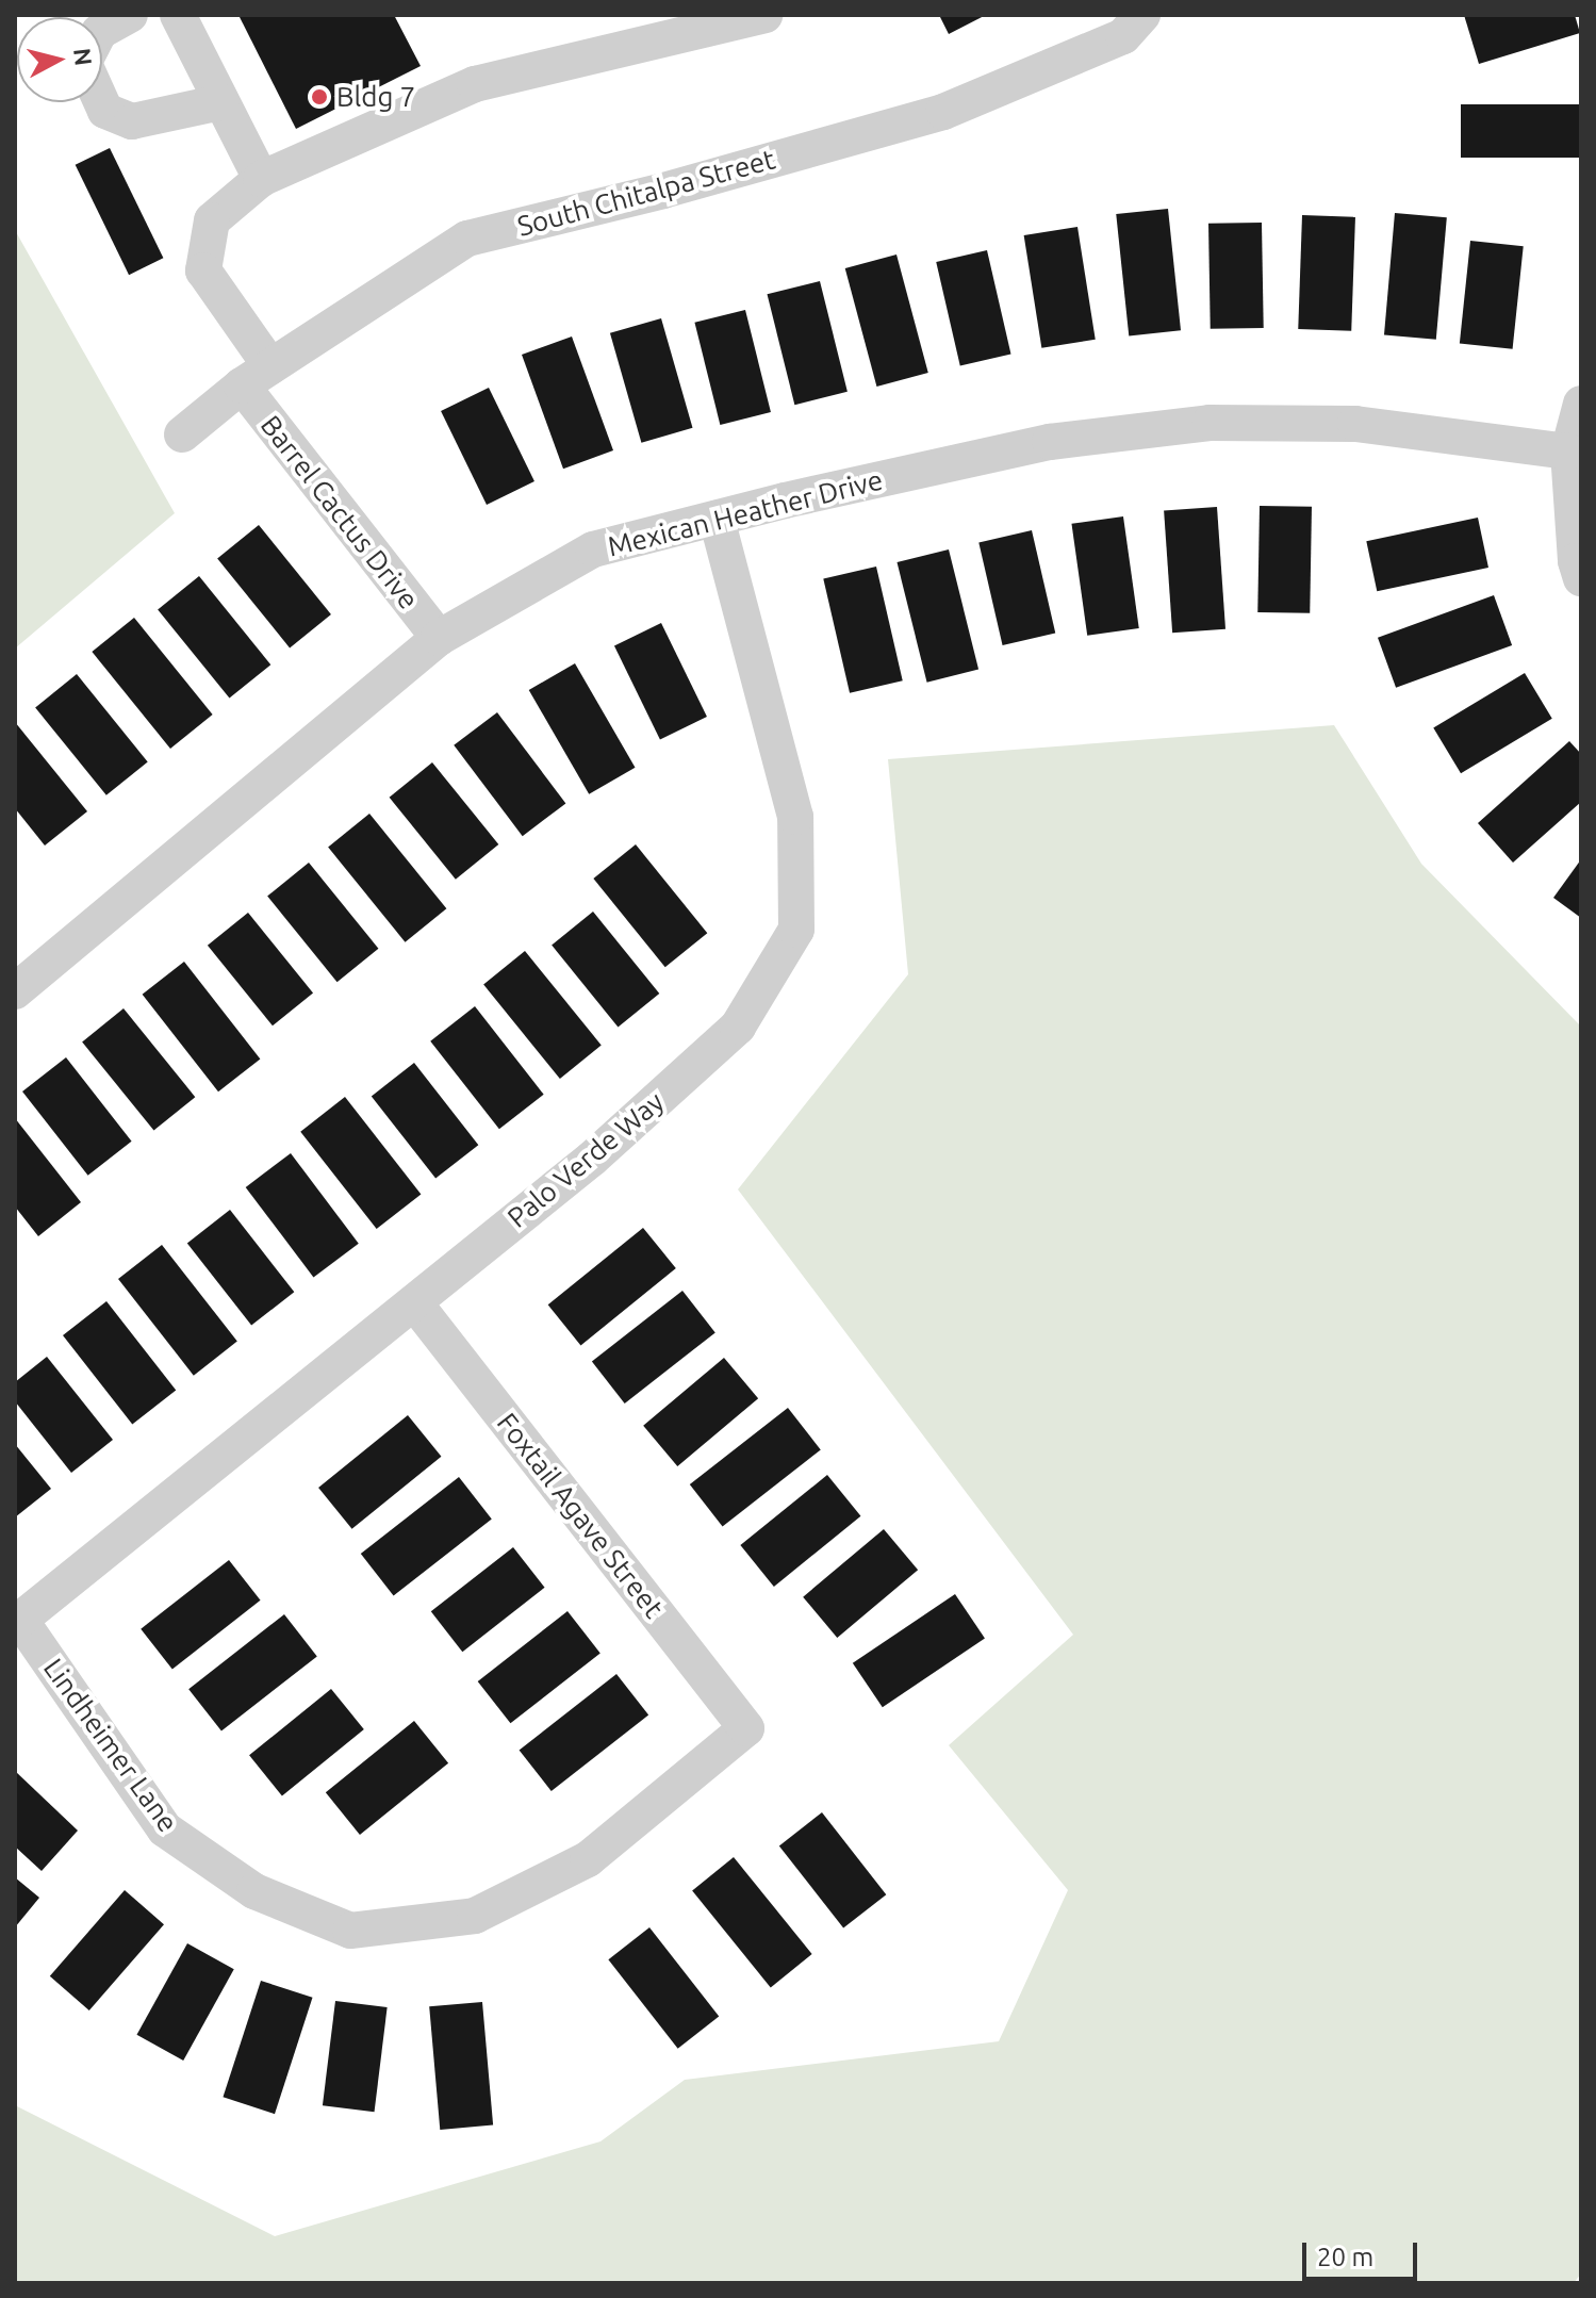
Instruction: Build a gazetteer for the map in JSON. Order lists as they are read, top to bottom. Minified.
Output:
{"streets":{"street":["South Chitalpa Street","Barrel Cactus Drive","Mexican Heather Drive","Palo Verde Way","Foxtail Agave Street","Lindheimer Lane"]},"crossings":[["South Chitalpa Street","Barrel Cactus Drive"],["Barrel Cactus Drive","Mexican Heather Drive"],["Mexican Heather Drive","Palo Verde Way"],["Palo Verde Way","Foxtail Agave Street"],["Palo Verde Way","Lindheimer Lane"],["Foxtail Agave Street","Lindheimer Lane"]],"places":["Bldg 7"],"scale_bar":"20 m","north":"right"}
